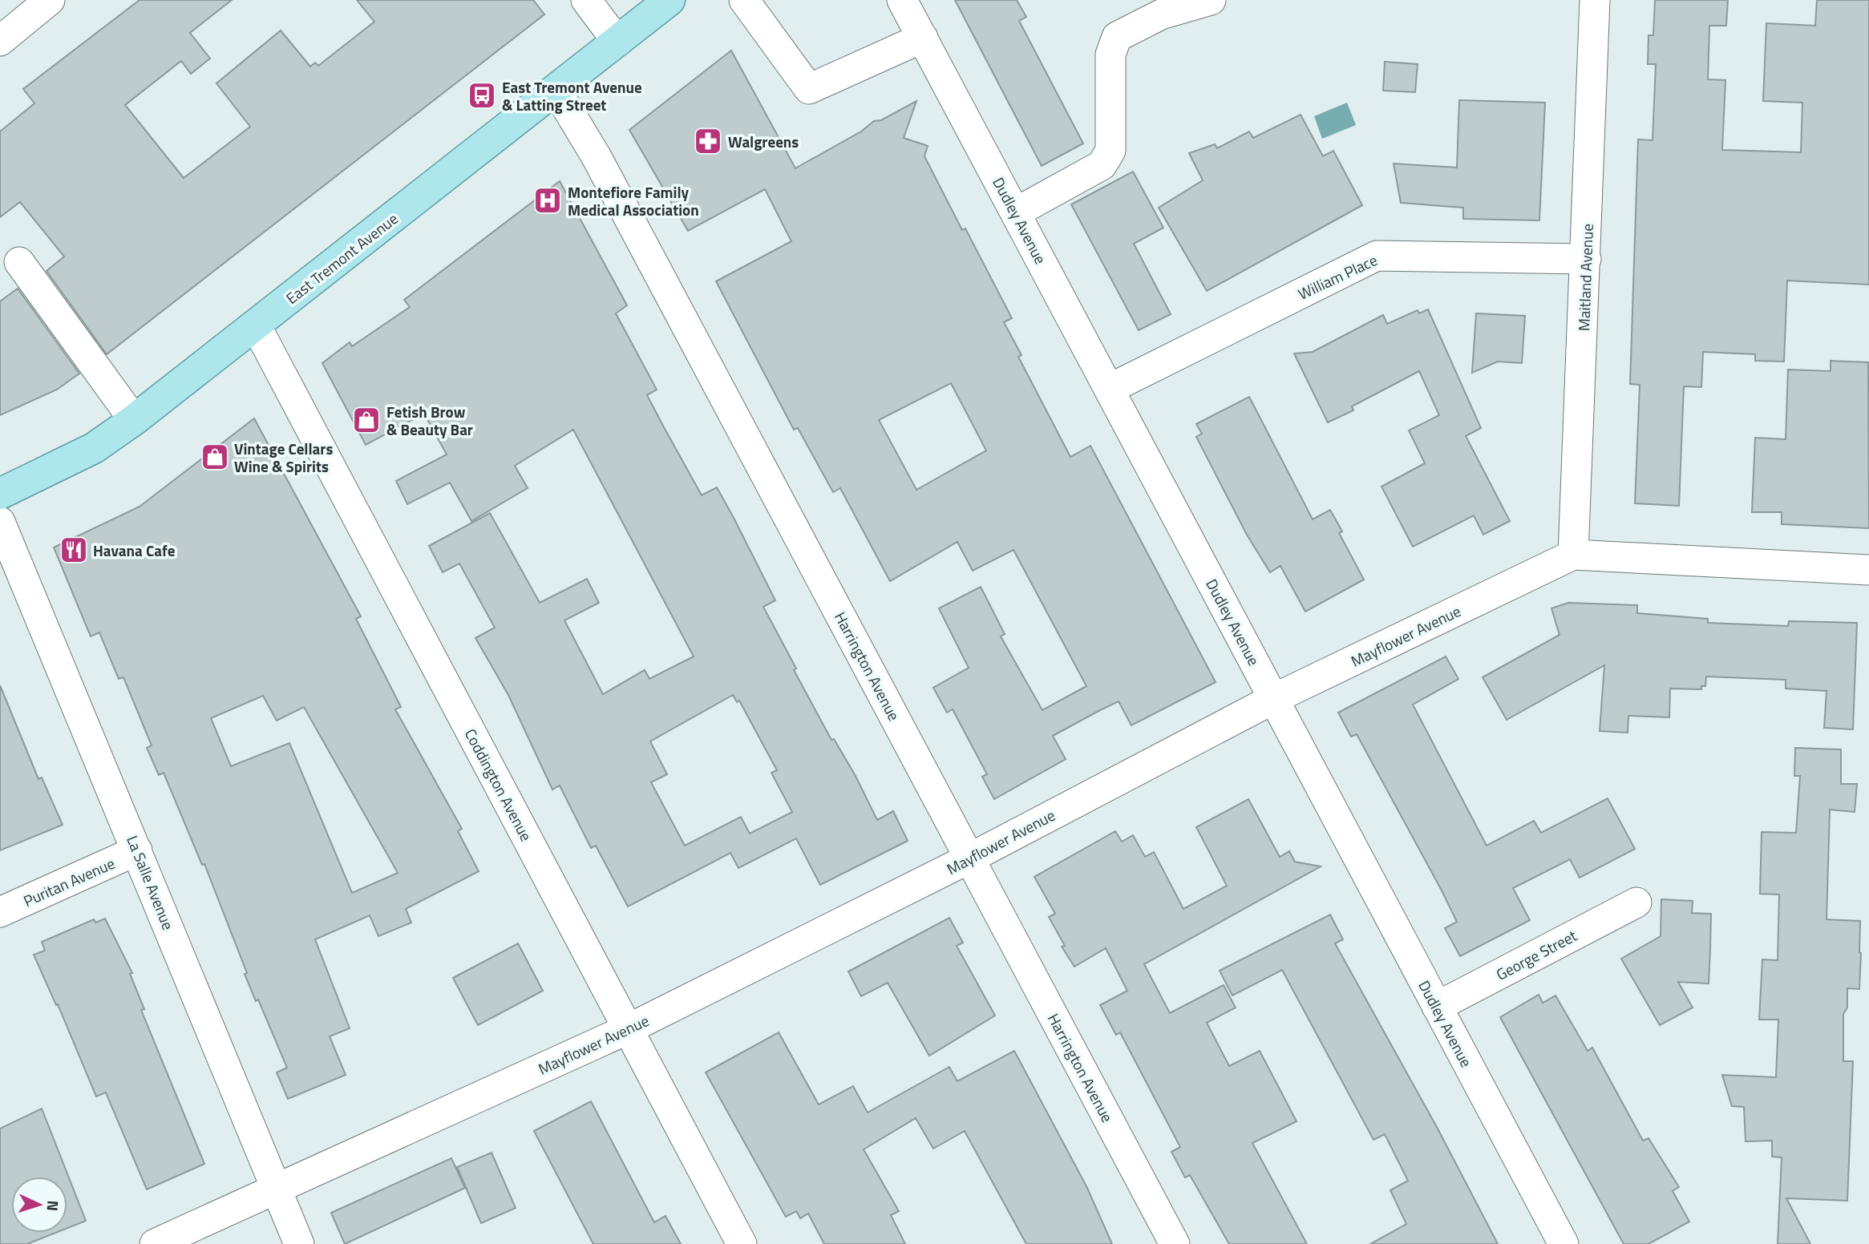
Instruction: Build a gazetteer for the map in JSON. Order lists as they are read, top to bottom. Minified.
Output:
{"streets":{"main road":["East Tremont Avenue"],"street":["Dudley Avenue","William Place","Maitland Avenue","Mayflower Avenue","Harrington Avenue","Coddington Avenue","Puritan Avenue","La Salle Avenue","George Street"]},"crossings":[["Dudley Avenue","William Place"],["Dudley Avenue","Mayflower Avenue"],["Dudley Avenue","George Street"],["East Tremont Avenue","Harrington Avenue"],["East Tremont Avenue","Coddington Avenue"],["William Place","Maitland Avenue"],["Maitland Avenue","Mayflower Avenue"],["Mayflower Avenue","Harrington Avenue"],["Mayflower Avenue","Coddington Avenue"],["Mayflower Avenue","La Salle Avenue"],["Puritan Avenue","La Salle Avenue"]],"places":{"bus stop":["East Tremont Avenue & Latting Street"],"pharmacy":["Walgreens"],"hospital":["Montefiore Family Medical Association"],"shop":["Fetish Brow & Beauty Bar","Vintage Cellars Wine & Spirits"],"restaurant":["Havana Cafe"]},"north":"right"}
